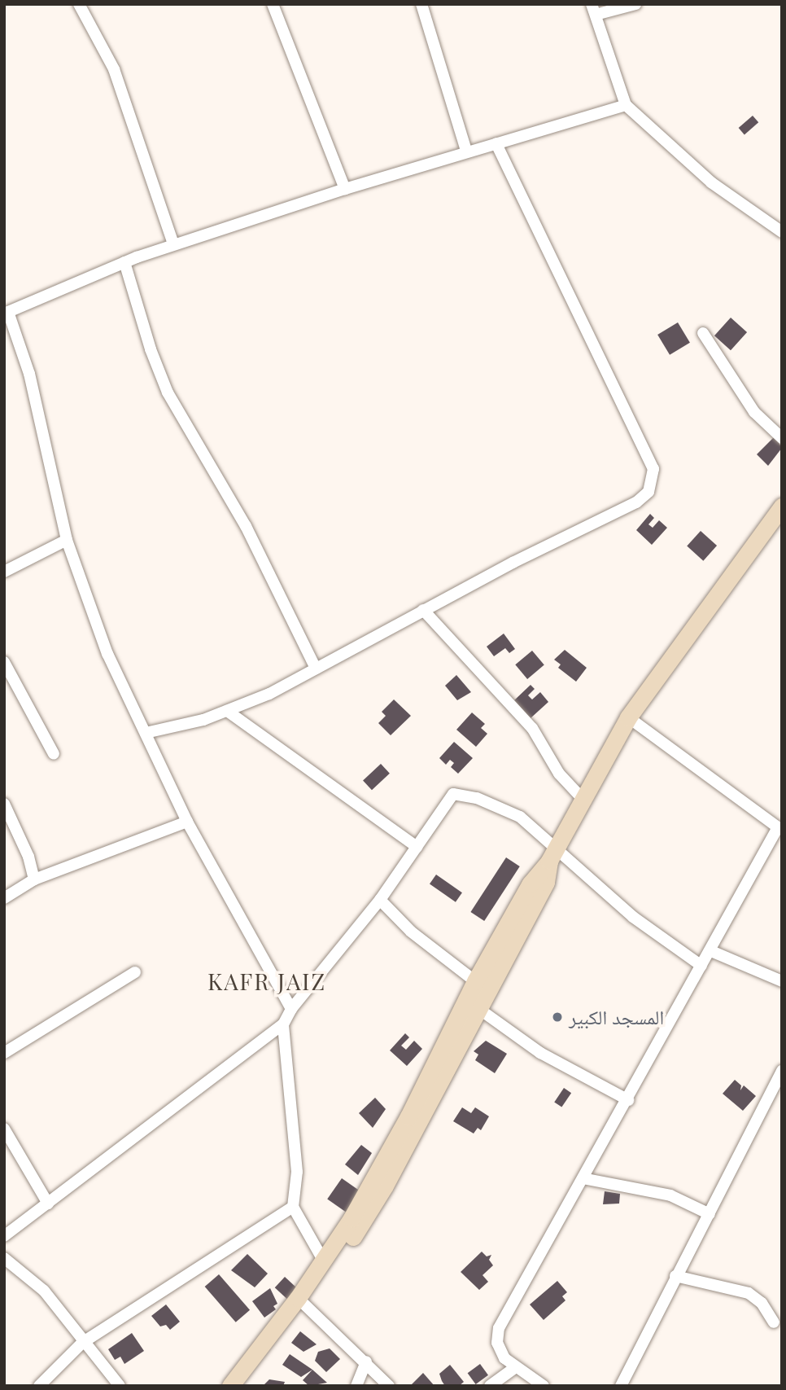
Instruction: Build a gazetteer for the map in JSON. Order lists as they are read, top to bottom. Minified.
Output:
{"districts":["KAFR JAIZ"],"places":["المسجد الكبير"]}
